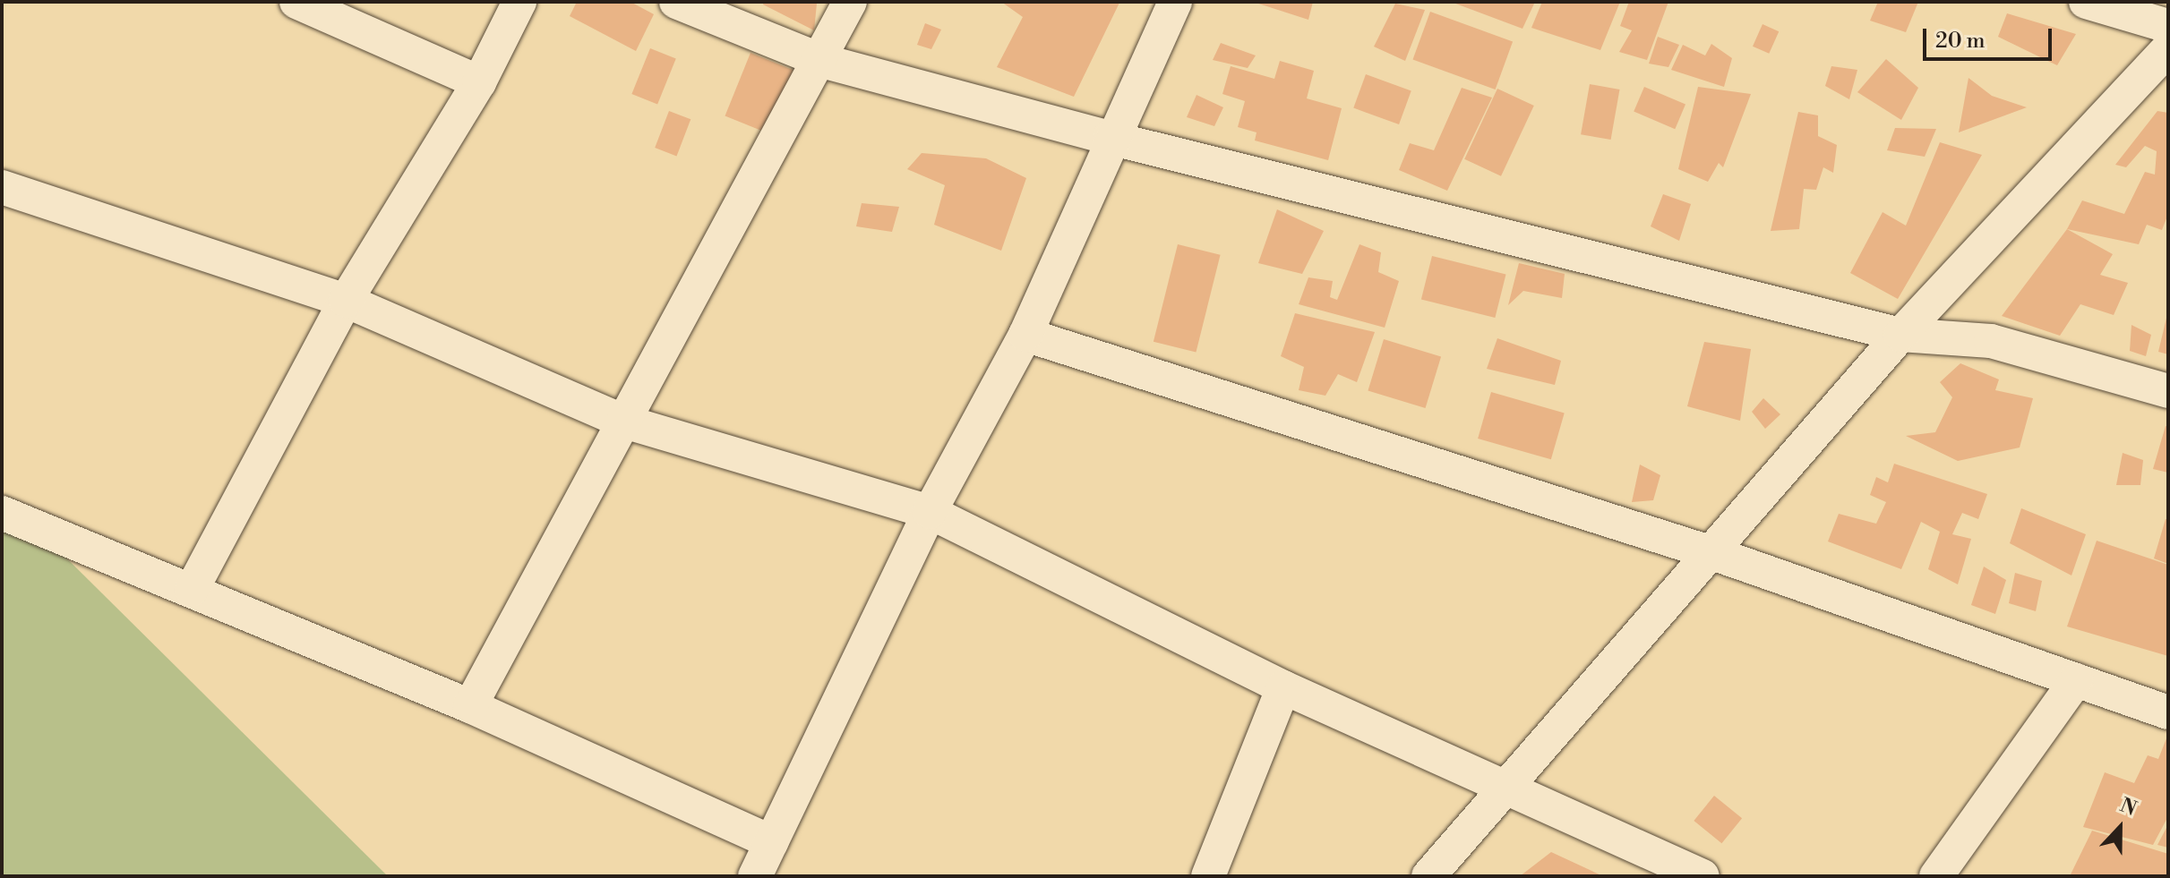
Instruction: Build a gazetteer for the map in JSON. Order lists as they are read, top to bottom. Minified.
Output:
{"scale_bar":"20 m","north":"top"}
